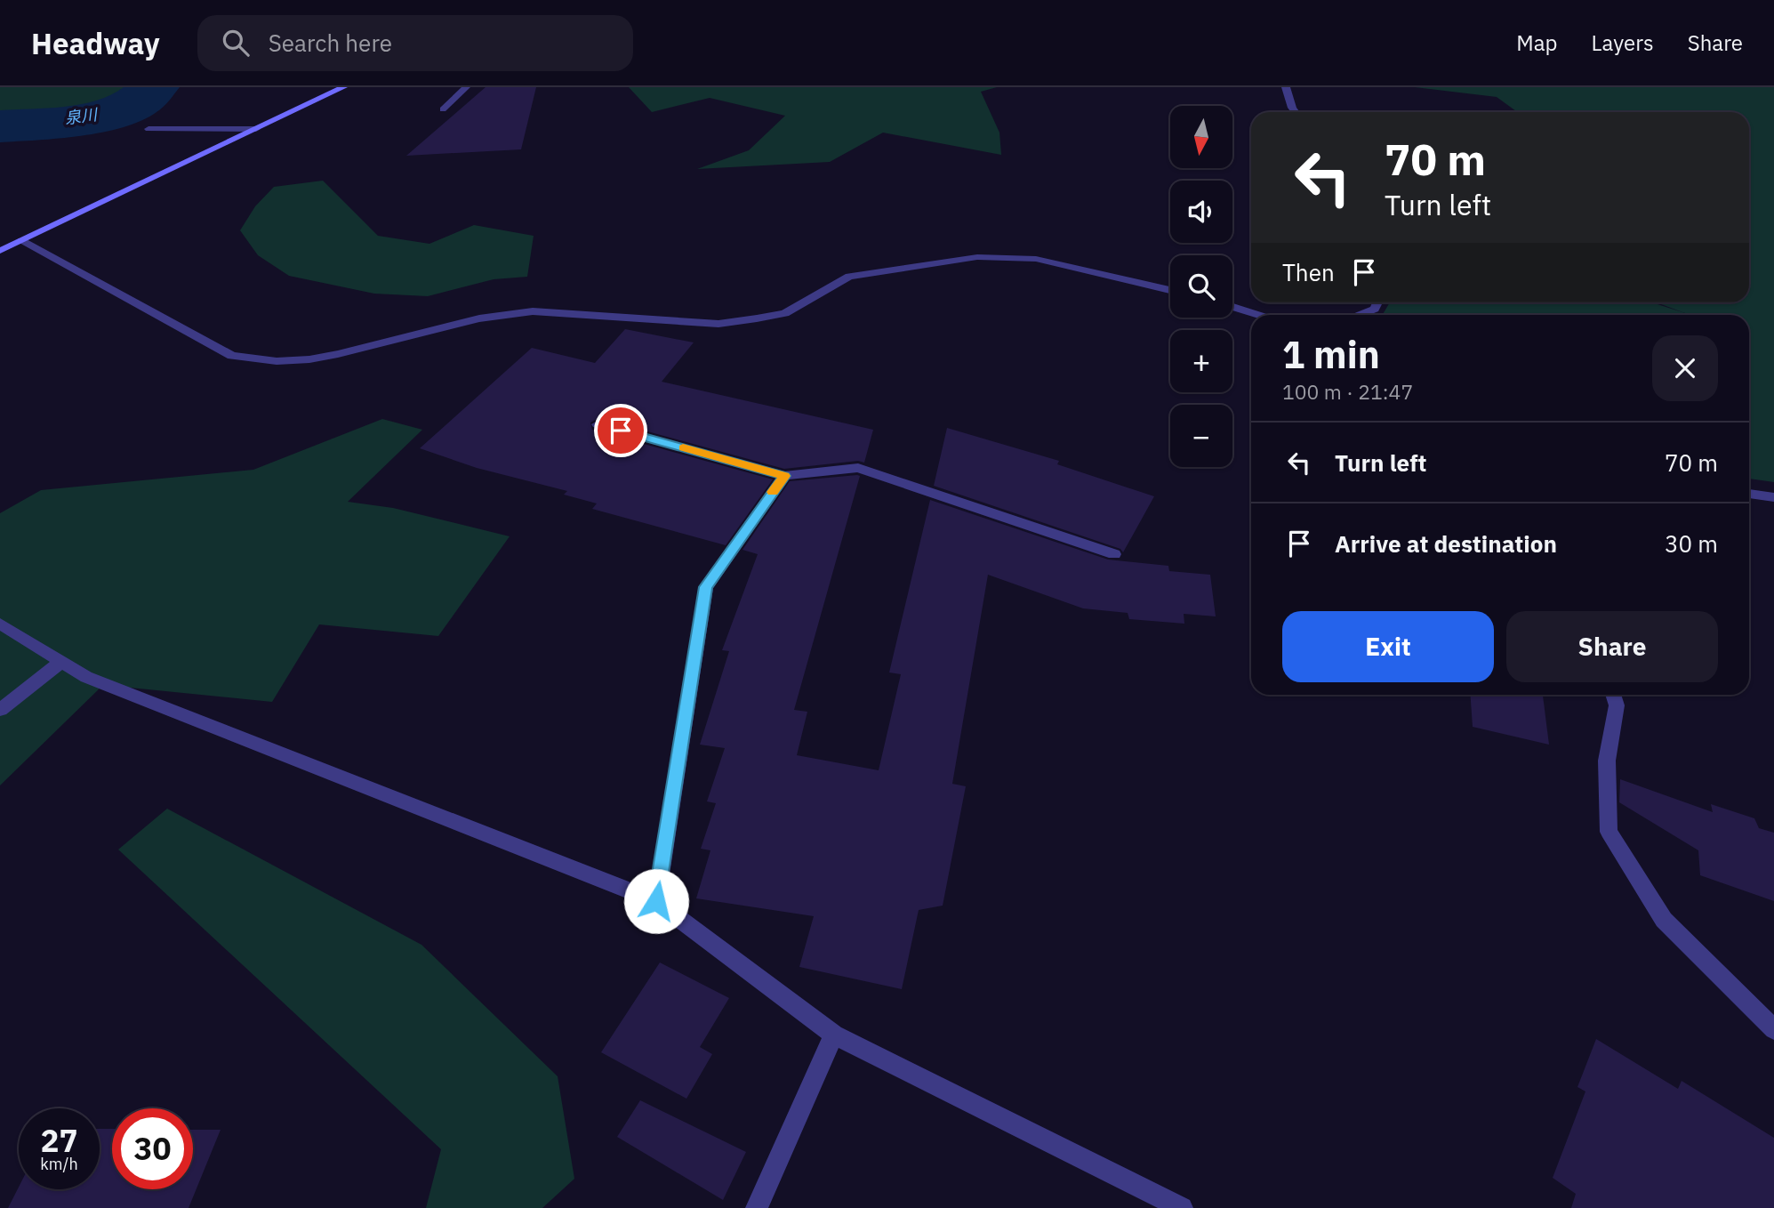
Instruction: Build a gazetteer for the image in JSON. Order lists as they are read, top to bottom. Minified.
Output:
{"water":["泉川"],"north":"bottom","page":{"header":"Headway","search":"Search here","nav":["Map","Layers","Share"],"map_buttons":["+","−"],"turn":["70 m","Turn left"],"then":"Then","heading":["1 min","100 m · 21:47"],"list":[{"name":"Turn left","value":"70 m"},{"name":"Arrive at destination","value":"30 m"}],"buttons":["Exit","Share"],"speed":"27 km/h","limit":"30"}}
